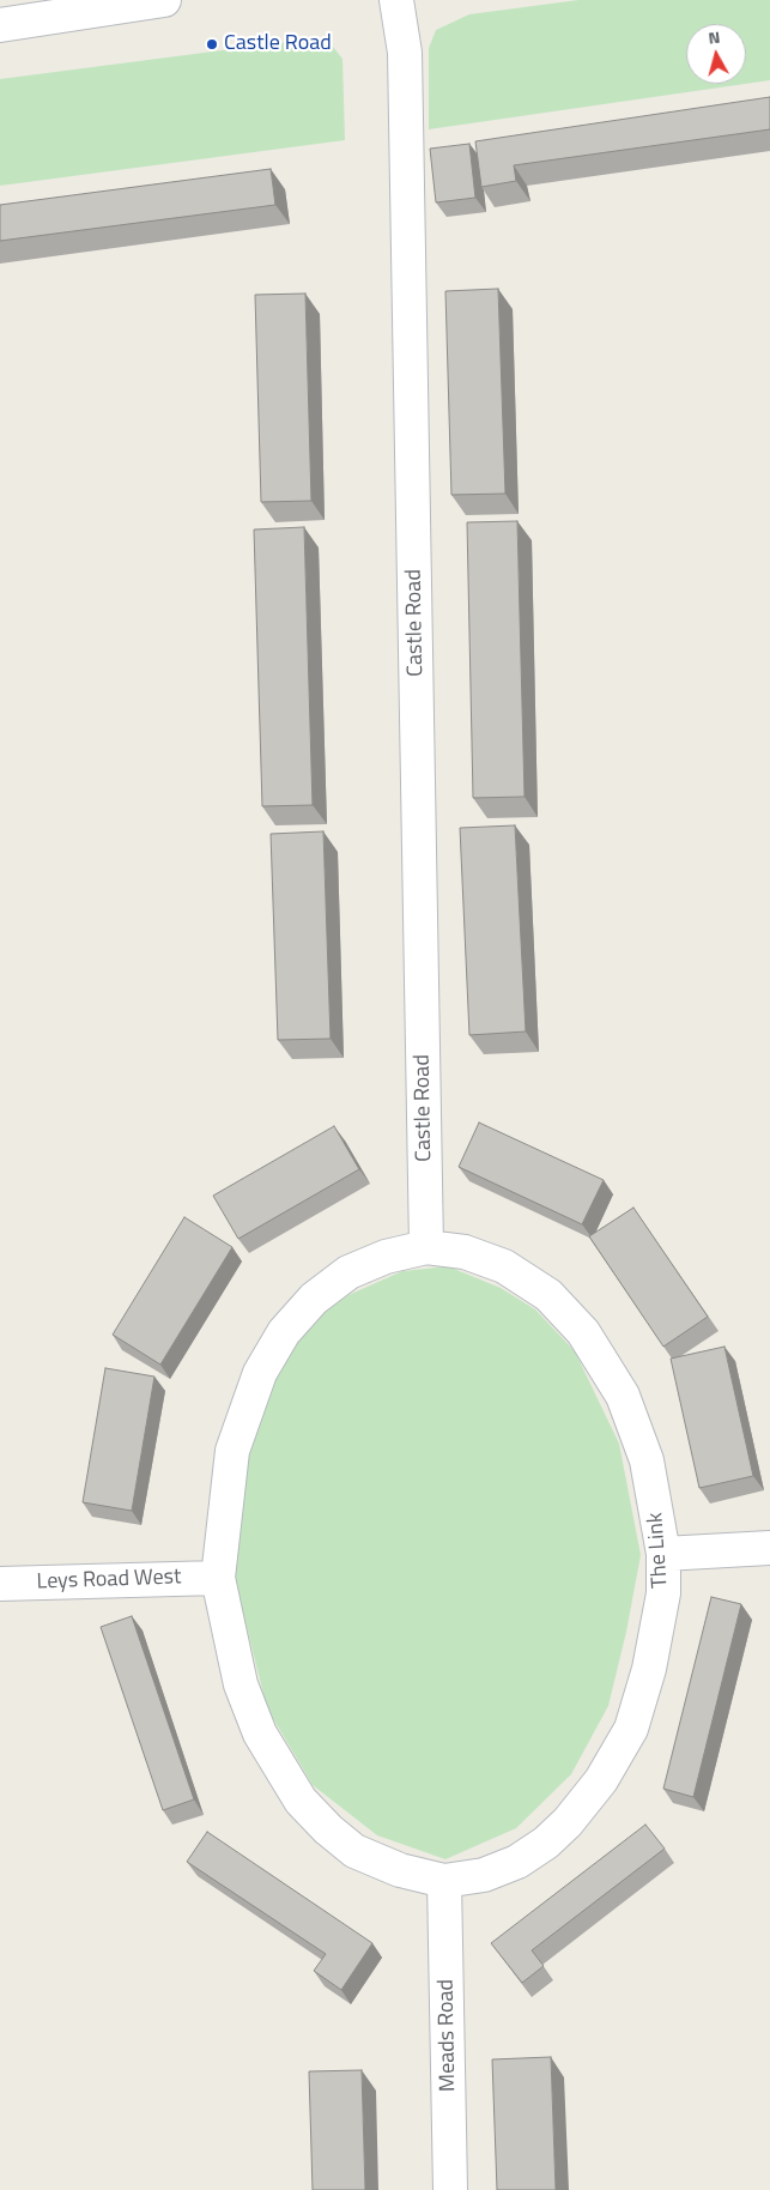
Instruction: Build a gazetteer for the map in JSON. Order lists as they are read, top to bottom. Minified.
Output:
{"streets":{"street":["Castle Road","The Link","Leys Road West","Meads Road"]},"crossings":[["Castle Road","The Link"],["The Link","Leys Road West"],["The Link","Meads Road"]],"places":["Castle Road"],"north":"top"}
